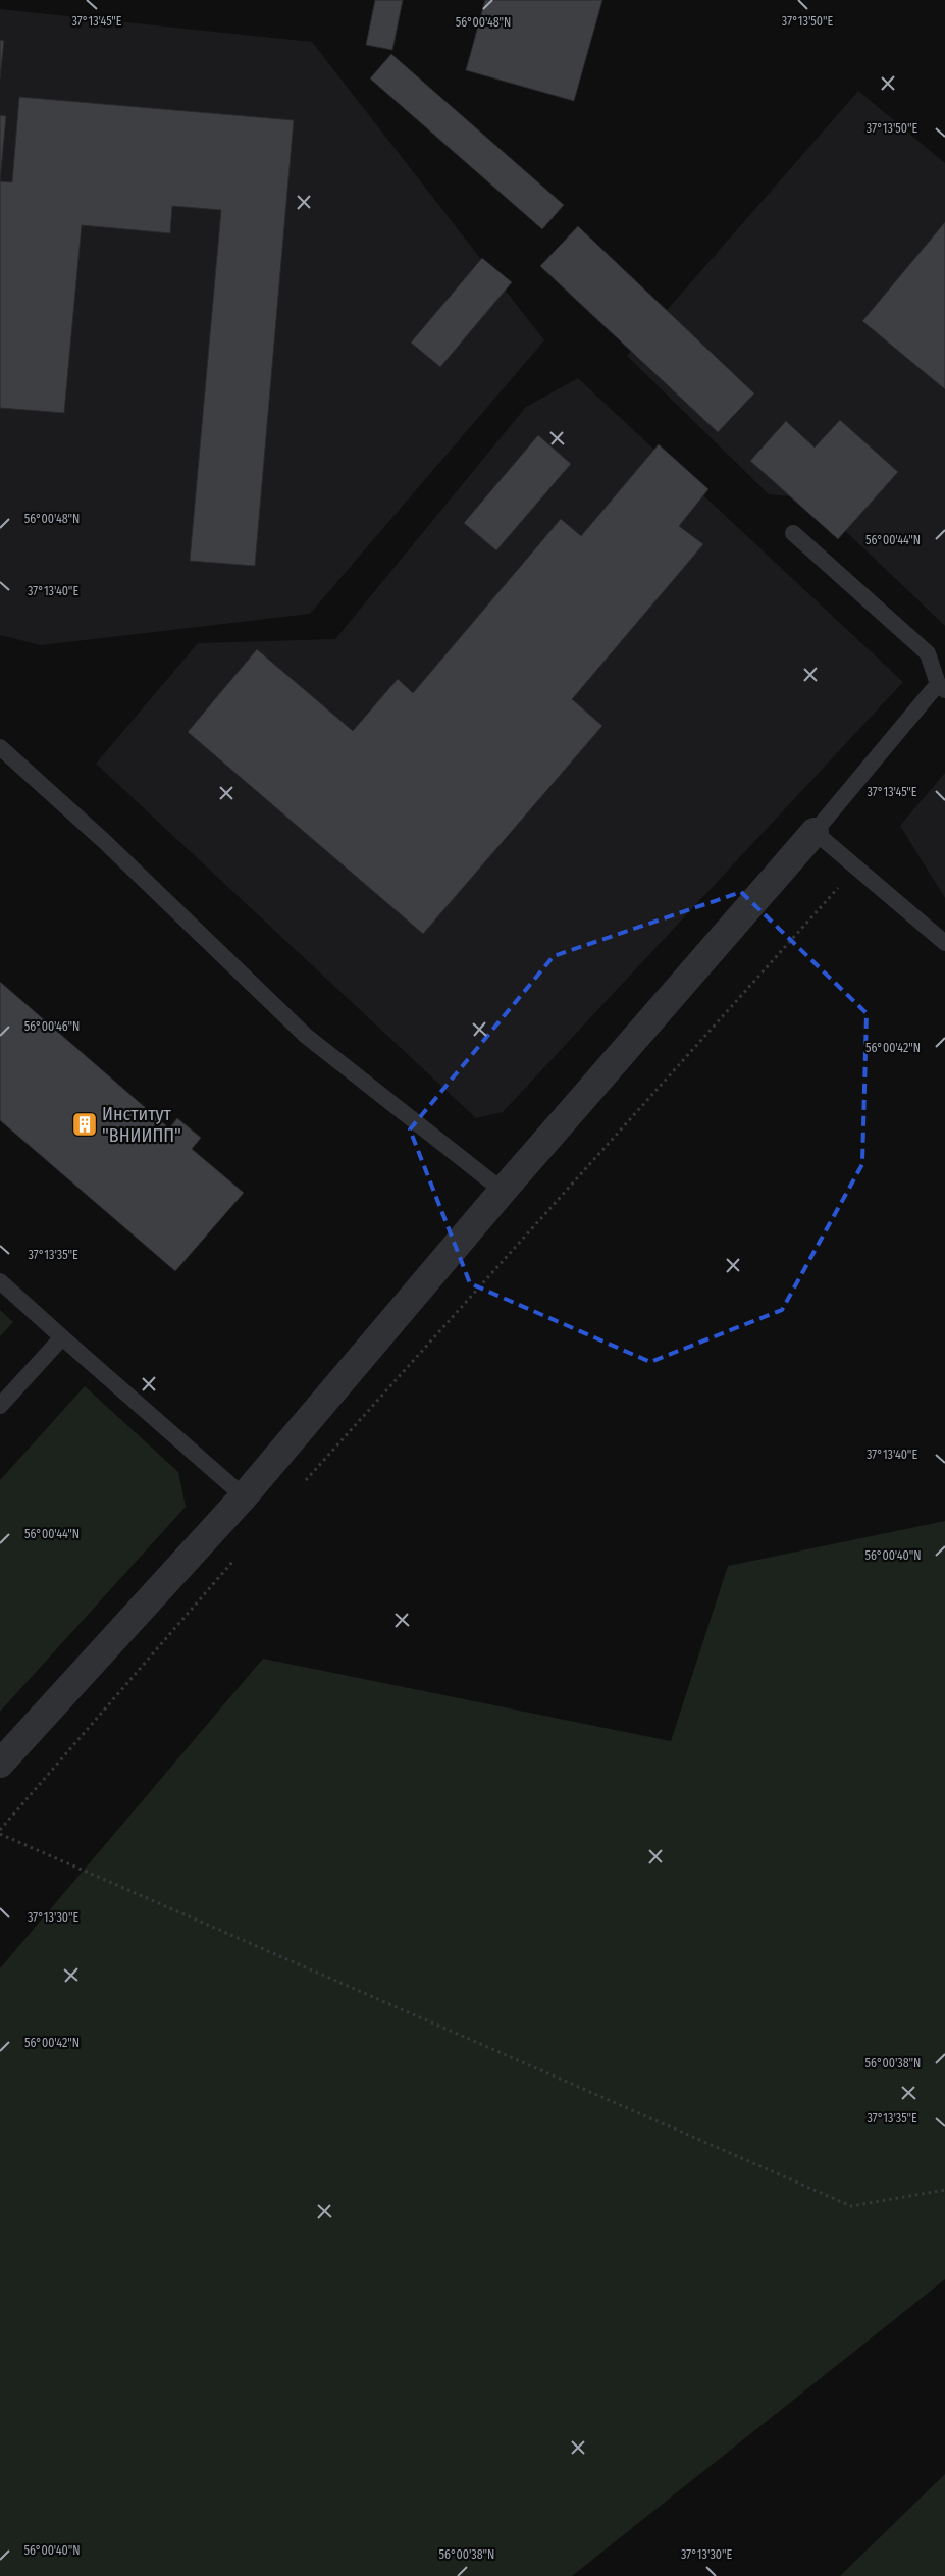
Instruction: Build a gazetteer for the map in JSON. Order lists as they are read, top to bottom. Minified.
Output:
{"places":{"building":["Институт \"ВНИИПП\""]},"coordinates":["37°13'45\"E","37°13'50\"E","56°00'48\"N","56°00'44\"N","37°13'40\"E","56°00'46\"N","56°00'42\"N","37°13'35\"E","56°00'40\"N","37°13'30\"E","56°00'38\"N"]}
